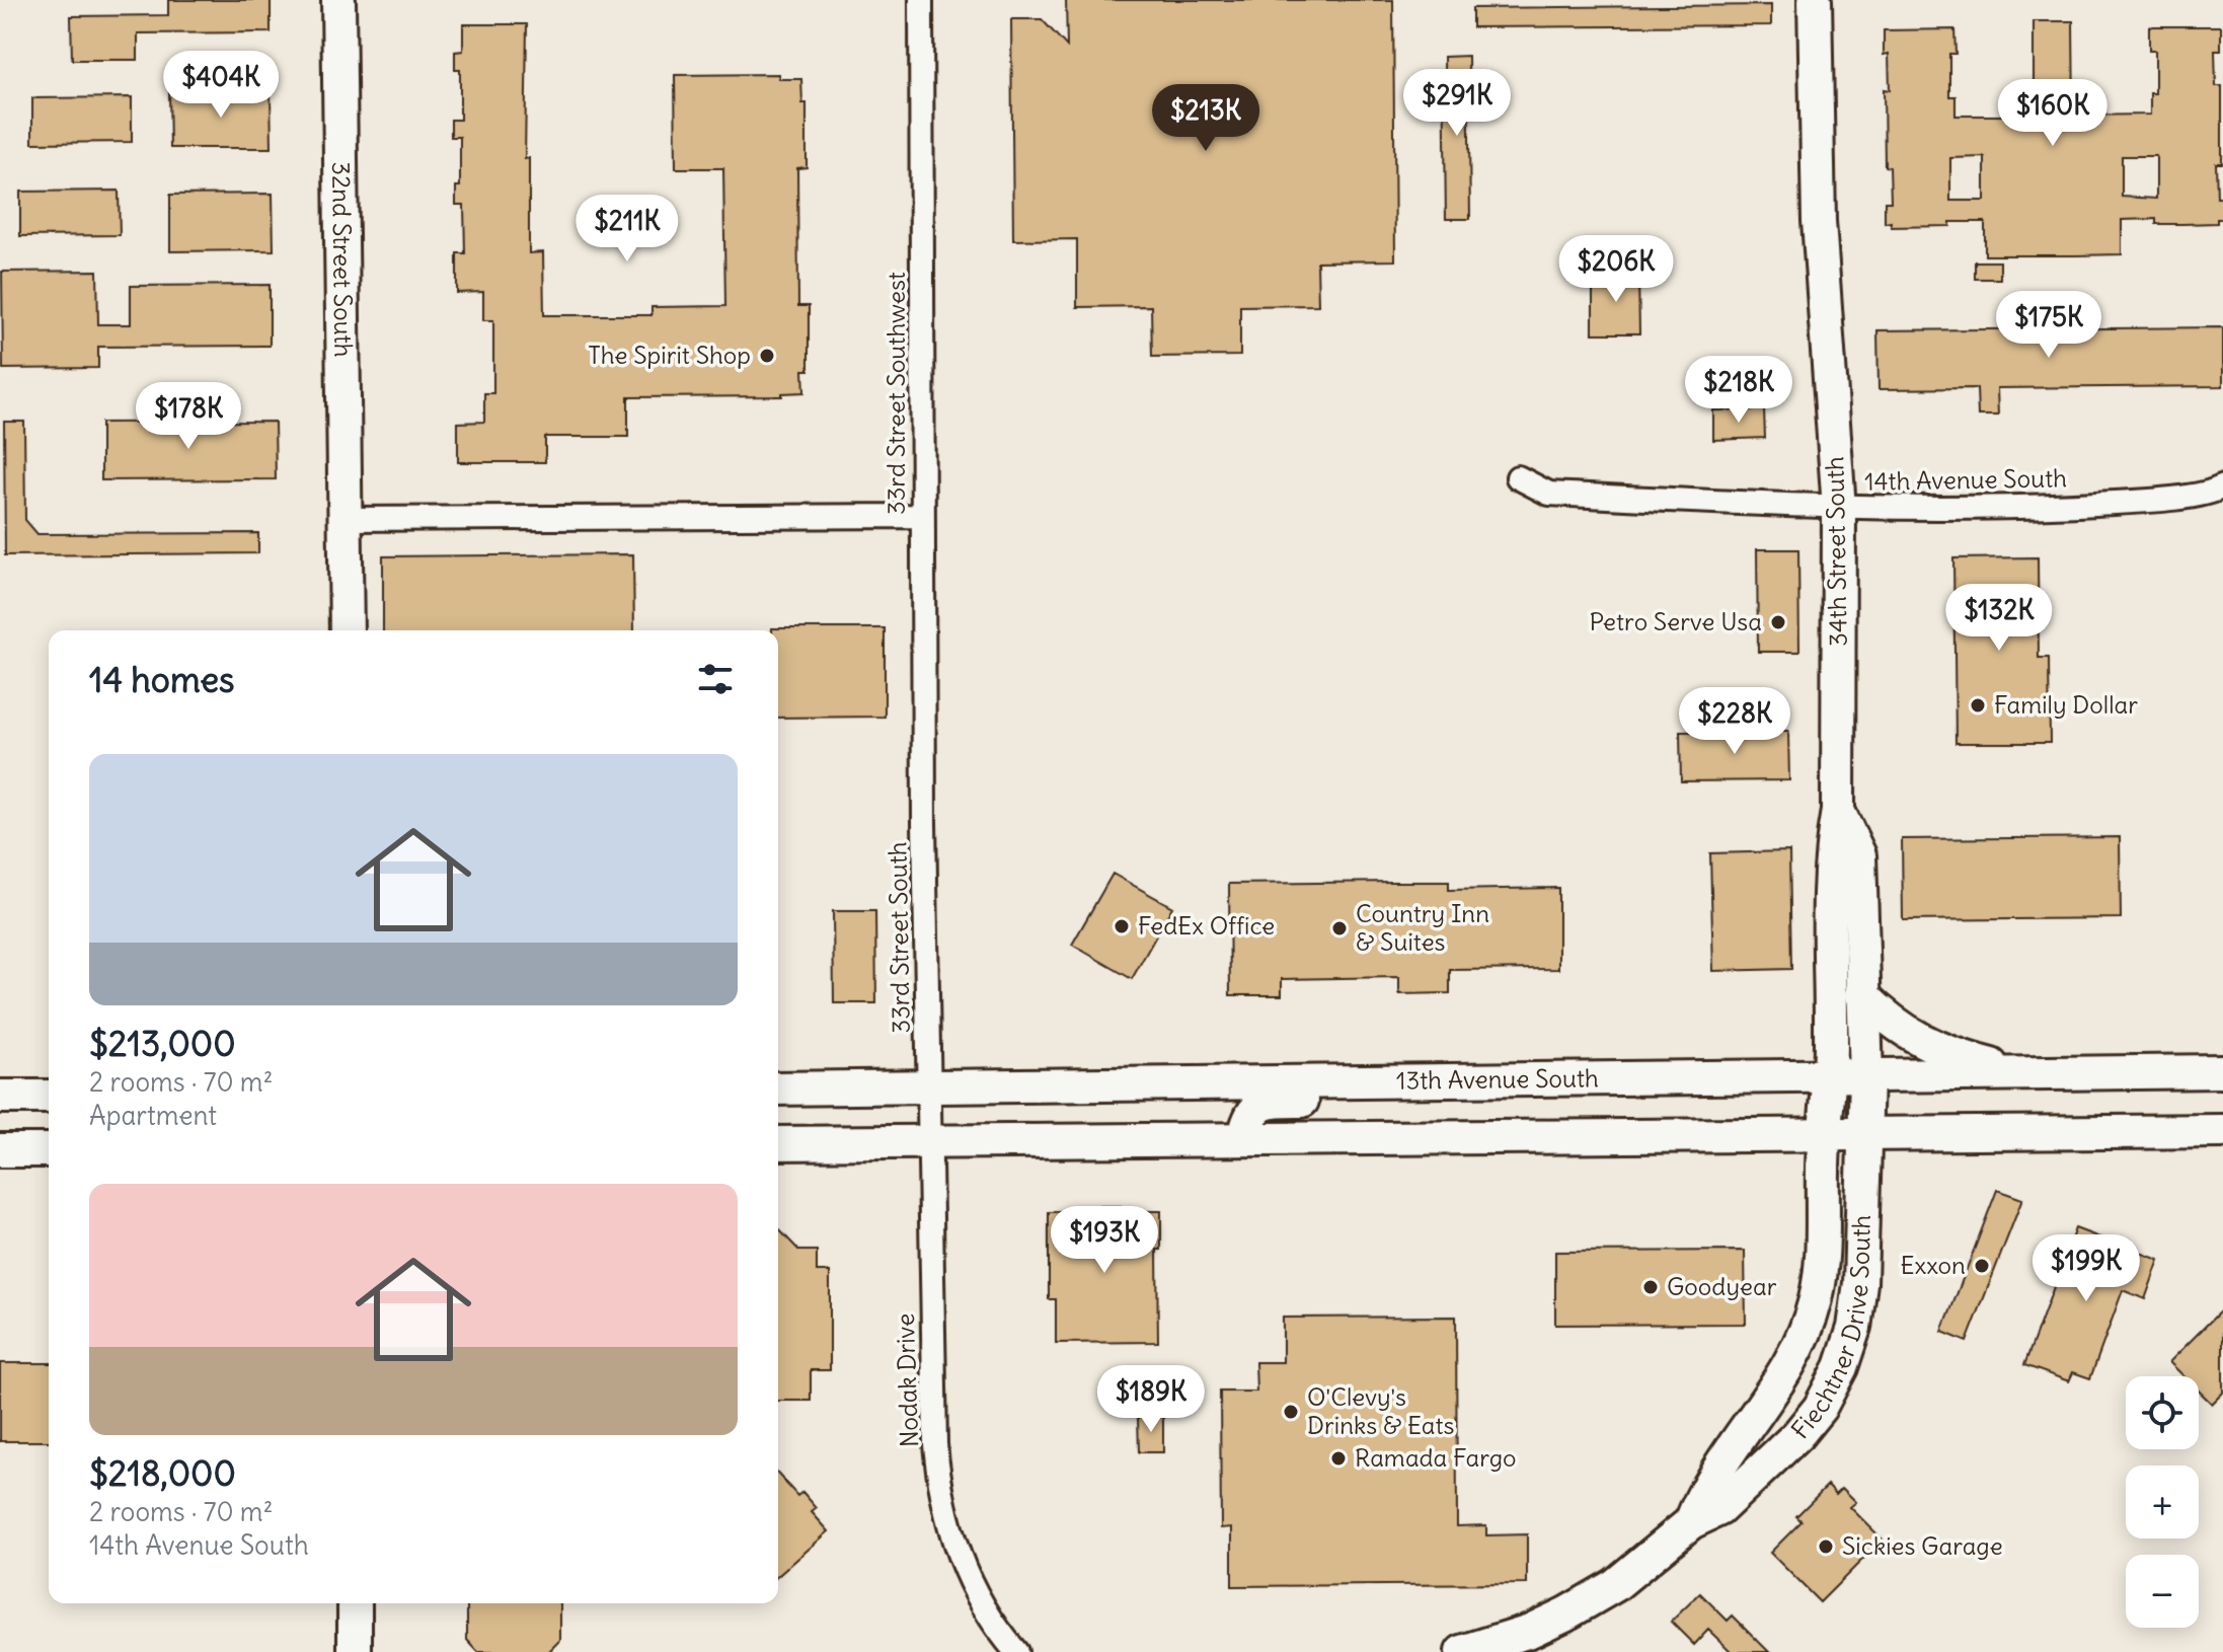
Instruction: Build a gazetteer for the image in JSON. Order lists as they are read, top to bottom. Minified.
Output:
{"streets":{"main road":["32nd Street South","34th Street South","13th Avenue South","Fiechtner Drive South"],"street":["33rd Street Southwest","14th Avenue South","33rd Street South","Nodak Drive"]},"crossings":[["33rd Street Southwest","33rd Street South"],["14th Avenue South","34th Street South"],["34th Street South","13th Avenue South"],["34th Street South","Fiechtner Drive South"],["33rd Street South","13th Avenue South"],["33rd Street South","Nodak Drive"],["13th Avenue South","Fiechtner Drive South"],["13th Avenue South","Nodak Drive"]],"places":["The Spirit Shop","Petro Serve Usa","Family Dollar","FedEx Office","Country Inn & Suites","Exxon","Goodyear","O'Clevy's Drinks & Eats","Ramada Fargo","Sickies Garage"],"page":{"price":["$404K","$291K","$160K","$213K","$211K","$206K","$175K","$218K","$178K","$132K","$228K","$193K","$199K","$189K"],"heading":"14 homes","list":[{"name":"$213,000","note":"2 rooms · 70 m² · Apartment"},{"name":"$218,000","note":"2 rooms · 70 m² · 14th Avenue South"}],"map_buttons":["+","−"]}}
